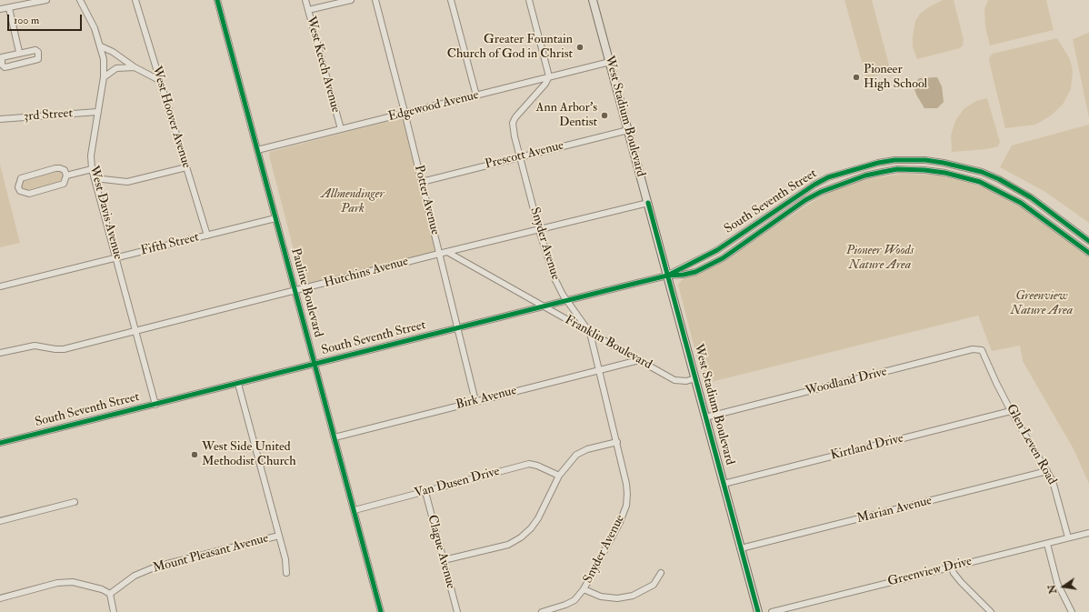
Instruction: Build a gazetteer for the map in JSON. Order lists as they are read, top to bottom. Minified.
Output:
{"streets":{"main road":["West Stadium Boulevard"],"street":["West Keech Avenue","Edgewood Avenue","3rd Street","West Hoover Avenue","Prescott Avenue","Potter Avenue","South Seventh Street","West Davis Avenue","Snyder Avenue","Fifth Street","Hutchins Avenue","Pauline Boulevard","Franklin Boulevard","Woodland Drive","Birk Avenue","Glen Leven Road","Kirtland Drive","Van Dusen Drive","Marian Avenue","Clague Avenue","Mount Pleasant Avenue","Greenview Drive"]},"crossings":[["West Keech Avenue","Edgewood Avenue"],["Edgewood Avenue","West Stadium Boulevard"],["Edgewood Avenue","Potter Avenue"],["Edgewood Avenue","Snyder Avenue"],["Edgewood Avenue","Pauline Boulevard"],["3rd Street","West Davis Avenue"],["West Stadium Boulevard","Prescott Avenue"],["West Stadium Boulevard","South Seventh Street"],["West Stadium Boulevard","Hutchins Avenue"],["West Stadium Boulevard","Franklin Boulevard"],["West Stadium Boulevard","Woodland Drive"],["West Stadium Boulevard","Kirtland Drive"],["West Stadium Boulevard","Marian Avenue"],["West Hoover Avenue","Fifth Street"],["Prescott Avenue","Potter Avenue"],["Prescott Avenue","Snyder Avenue"],["Potter Avenue","South Seventh Street"],["Potter Avenue","Hutchins Avenue"],["Potter Avenue","Birk Avenue"],["South Seventh Street","West Davis Avenue"],["South Seventh Street","Snyder Avenue"],["South Seventh Street","Pauline Boulevard"],["South Seventh Street","Franklin Boulevard"],["West Davis Avenue","Fifth Street"],["West Davis Avenue","Hutchins Avenue"],["Snyder Avenue","Hutchins Avenue"],["Snyder Avenue","Franklin Boulevard"],["Snyder Avenue","Birk Avenue"],["Fifth Street","Pauline Boulevard"],["Hutchins Avenue","Pauline Boulevard"],["Hutchins Avenue","Franklin Boulevard"],["Pauline Boulevard","Birk Avenue"],["Pauline Boulevard","Van Dusen Drive"],["Franklin Boulevard","Birk Avenue"],["Woodland Drive","Glen Leven Road"],["Glen Leven Road","Kirtland Drive"],["Glen Leven Road","Marian Avenue"],["Glen Leven Road","Greenview Drive"],["Van Dusen Drive","Clague Avenue"]],"parks":["Allmendinger Park","Pioneer Woods Nature Area","Greenview Nature Area"],"places":["Greater Fountain Church of God in Christ","Pioneer High School","Ann Arbor's Dentist","West Side United Methodist Church"],"scale_bar":"100 m","north":"left"}
